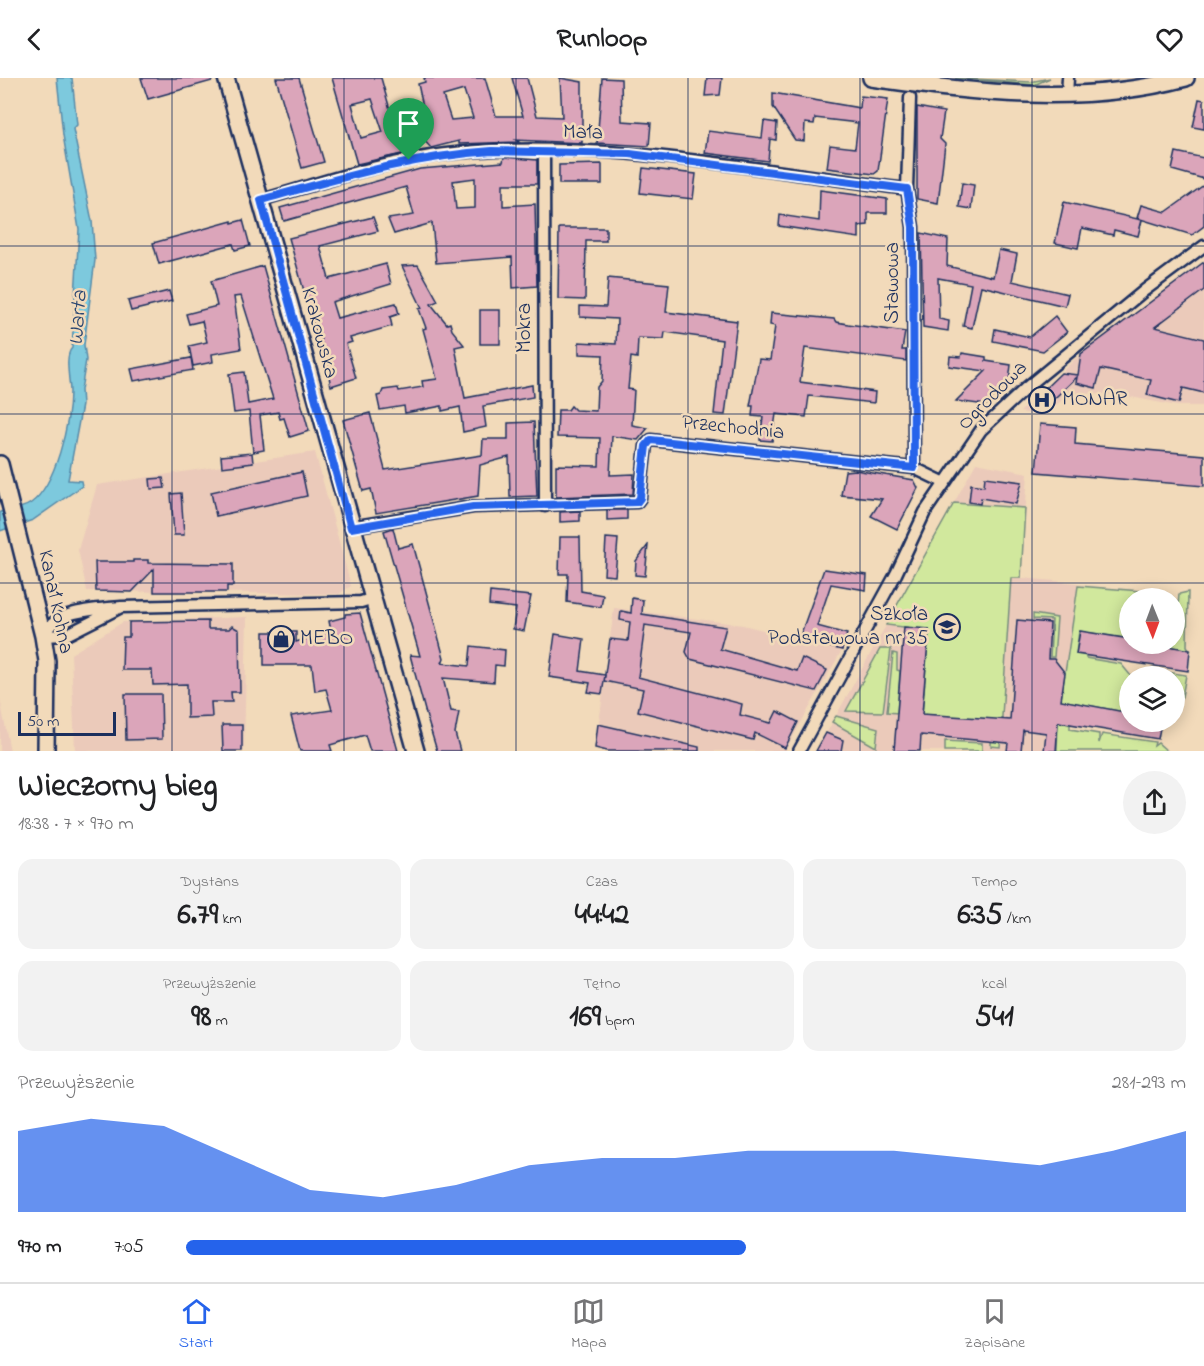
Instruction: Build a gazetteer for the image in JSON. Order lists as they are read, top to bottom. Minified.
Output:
{"streets":{"street":["Mała","Stawowa","Mokra","Krakowska","Ogrodowa","Przechodnia","Kanał Kohna"]},"crossings":[["Mała","Stawowa"],["Mała","Mokra"],["Mała","Krakowska"],["Stawowa","Przechodnia"],["Mokra","Przechodnia"],["Krakowska","Przechodnia"],["Ogrodowa","Przechodnia"]],"water":["Warta"],"places":{"hospital":["MONAR"],"school or university":["Szkoła Podstawowa nr 35"],"shop":["MEBO"]},"scale_bar":"50 m","north":"bottom","page":{"header":"Runloop","scale":"50 m","heading":["Wieczorny bieg","18:38 · 7 × 970 m"],"stats":[["Dystans","6.79 km"],["Czas","44:42"],["Tempo","6:35 /km"],["Przewyższenie","98 m"],["Tętno","169 bpm"],["kcal","541"]],"chart":["Przewyższenie","281–293 m"],"list":[{"name":"970 m","note":"7:05"}],"tabs":["Start","Mapa","Zapisane"]}}
